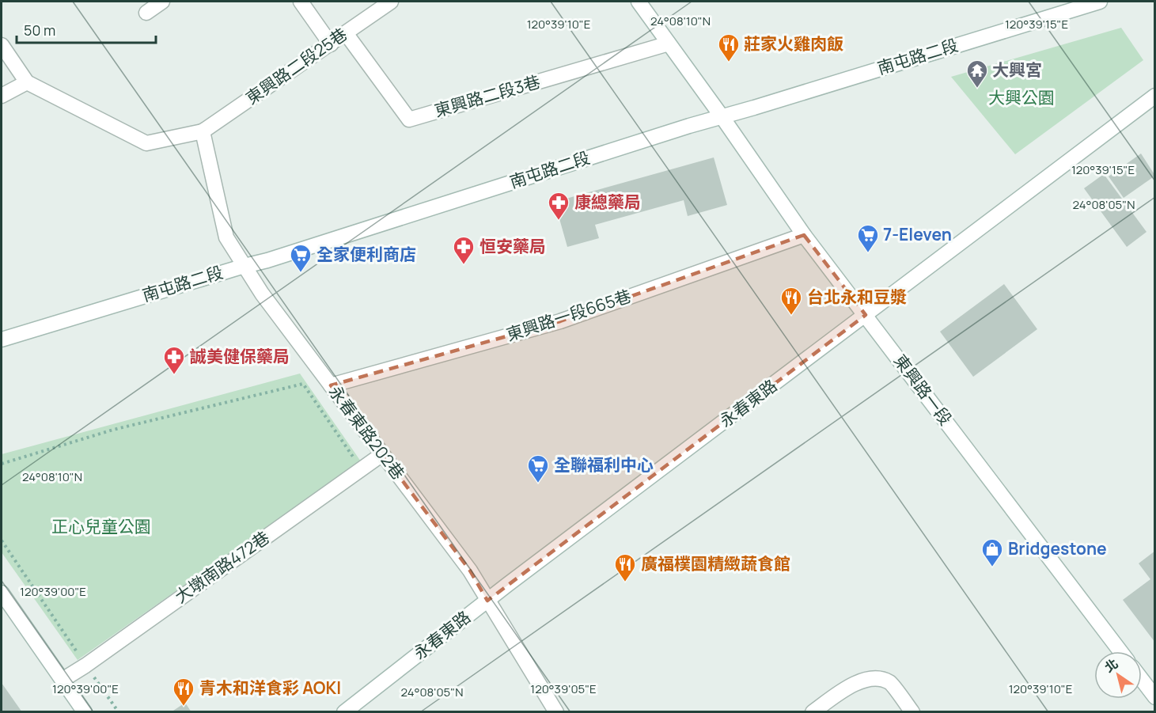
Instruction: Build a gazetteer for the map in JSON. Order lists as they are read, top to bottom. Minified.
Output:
{"streets":{"street":["南屯路二段","東興路二段25巷","東興路二段3巷","東興路一段665巷","東興路一段","永春東路","永春東路202巷","大墩南路472巷"]},"crossings":[["南屯路二段","東興路一段"],["南屯路二段","永春東路202巷"],["東興路二段25巷","東興路二段3巷"],["東興路二段25巷","永春東路202巷"],["東興路二段3巷","東興路一段"],["東興路一段665巷","東興路一段"],["東興路一段665巷","永春東路202巷"],["東興路一段","永春東路"],["永春東路","永春東路202巷"],["永春東路202巷","大墩南路472巷"]],"parks":["大興公園","正心兒童公園"],"places":{"restaurant":["莊家火雞肉飯","台北永和豆漿","廣福樸園精緻蔬食館","青木和洋食彩 AOKI"],"temple":["大興宮"],"pharmacy":["康總藥局","恒安藥局","誠美健保藥局"],"supermarket":["7-Eleven","全家便利商店","全聯福利中心"],"shop":["Bridgestone"]},"scale_bar":"50 m","north":"top left","coordinates":["24°08'10\"N","120°39'15\"E","120°39'10\"E","24°08'05\"N","120°39'00\"E","120°39'05\"E"]}
